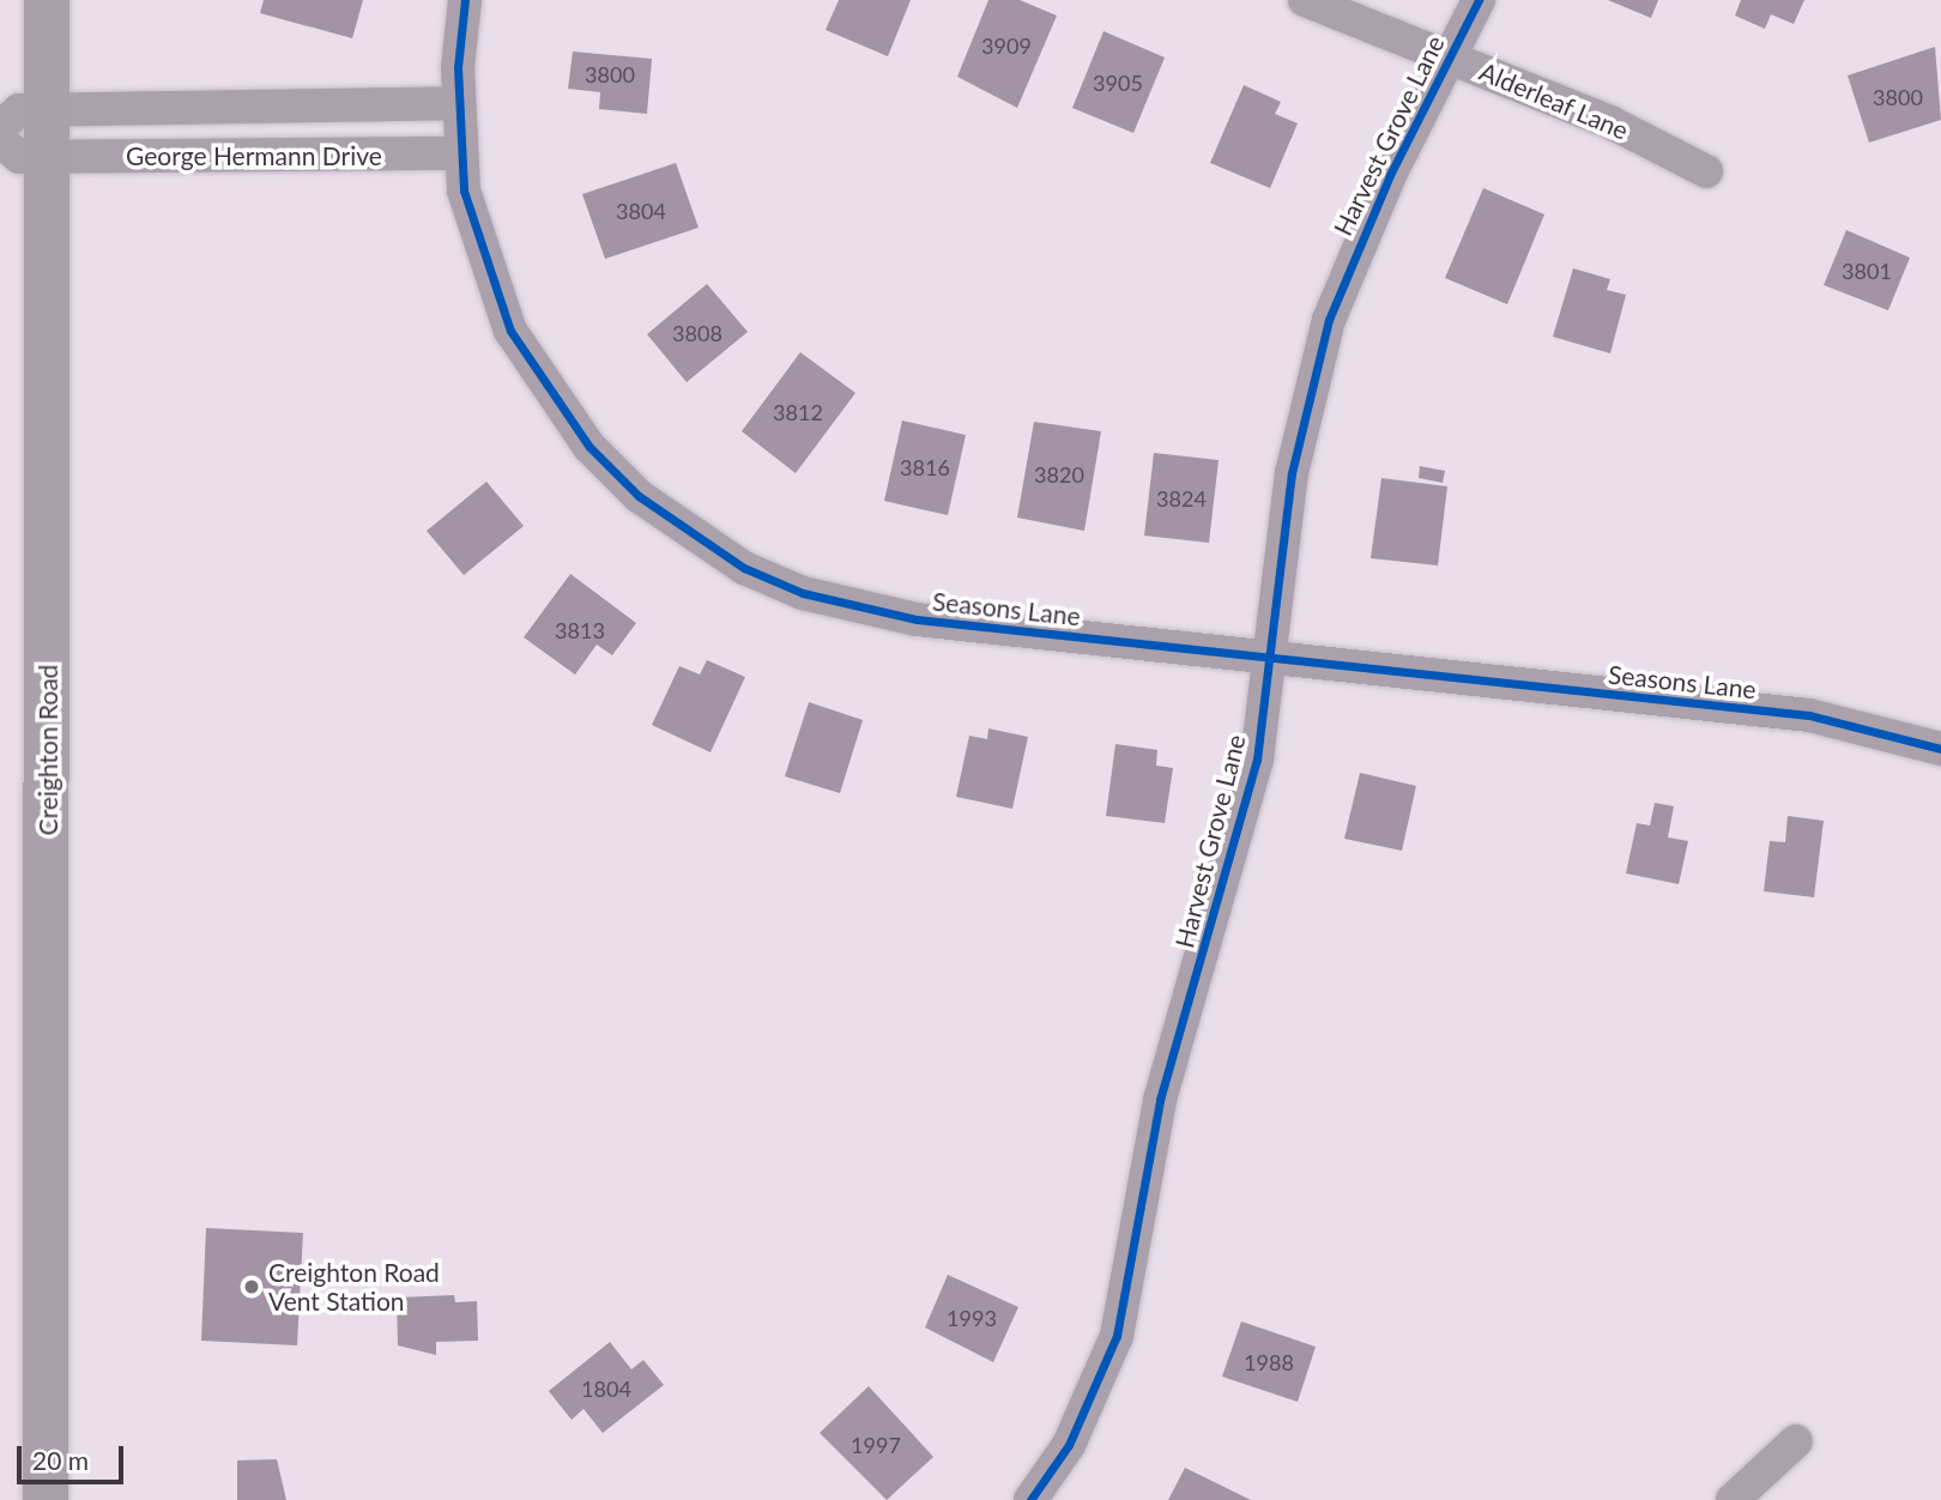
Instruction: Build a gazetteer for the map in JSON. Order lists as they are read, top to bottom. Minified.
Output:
{"streets":{"main road":["Creighton Road"],"street":["Alderleaf Lane","Harvest Grove Lane","George Hermann Drive","Seasons Lane"]},"crossings":[["Alderleaf Lane","Harvest Grove Lane"],["Harvest Grove Lane","Seasons Lane"],["George Hermann Drive","Seasons Lane"],["George Hermann Drive","Creighton Road"]],"places":["Creighton Road Vent Station"],"house_numbers":["3909","3800","3905","3800","3804","3801","3808","3812","3816","3820","3824","3813","1993","1988","1804","1997"],"scale_bar":"20 m"}
